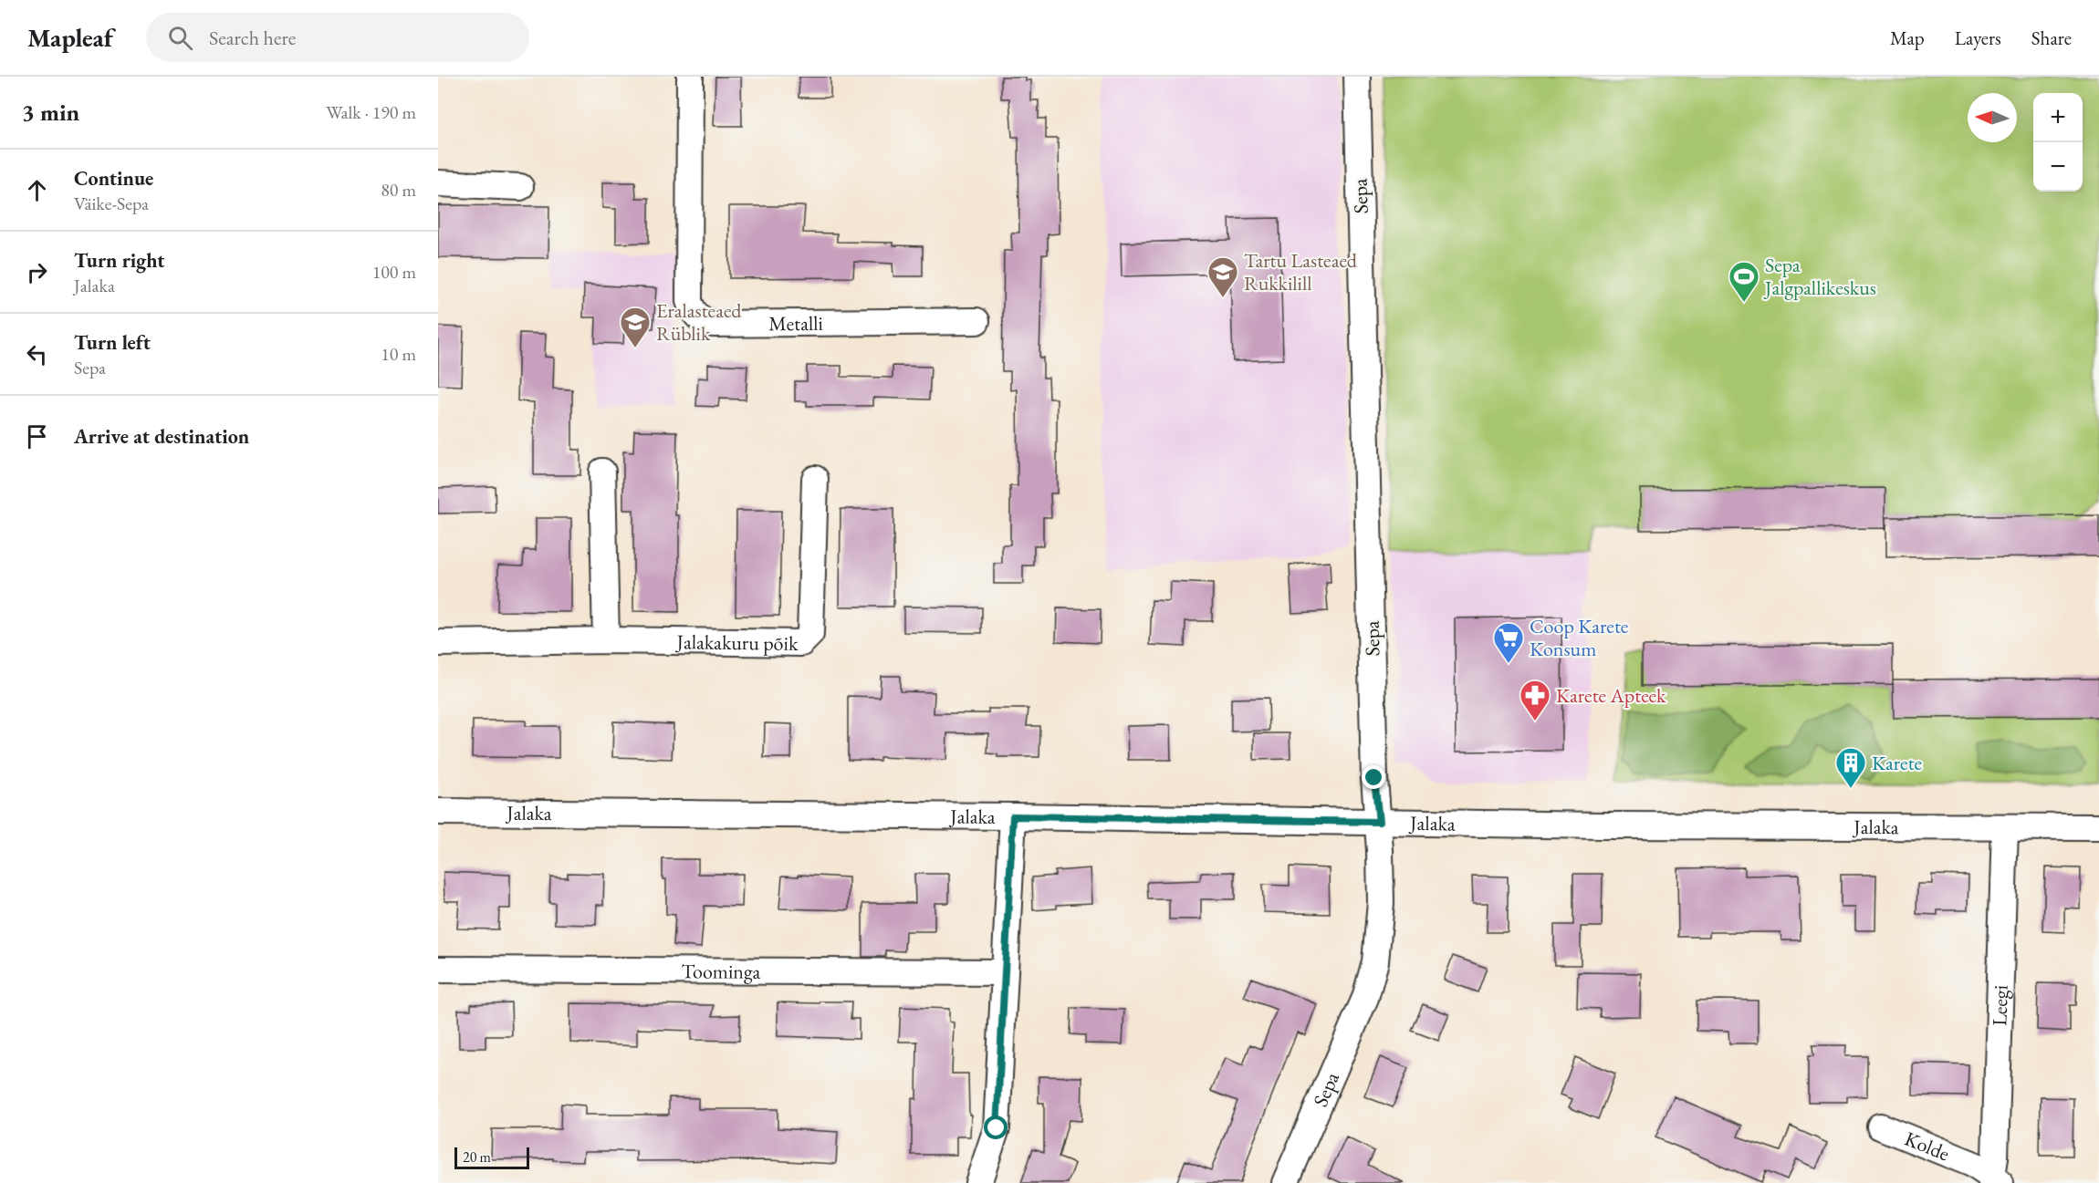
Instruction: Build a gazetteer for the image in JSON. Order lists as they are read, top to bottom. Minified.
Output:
{"streets":{"street":["Sepa","Metalli","Jalakakuru põik","Jalaka","Toominga","Leegi","Kolde"]},"crossings":[["Sepa","Jalaka"],["Jalaka","Leegi"],["Leegi","Kolde"]],"places":{"school or university":["Tartu Lasteaed Rukkilill","Eralasteaed Rüblik"],"sports":["Sepa Jalgpallikeskus"],"supermarket":["Coop Karete Konsum"],"pharmacy":["Karete Apteek"],"building":["Karete"]},"scale_bar":"20 m","north":"left","page":{"header":"Mapleaf","search":"Search here","nav":["Map","Layers","Share"],"heading":["3 min","Walk · 190 m"],"map_buttons":["+","−"],"list":[["Continue","Väike-Sepa","80 m"],["Turn right","Jalaka","100 m"],["Turn left","Sepa","10 m"],"Arrive at destination"],"scale":"20 m"}}
